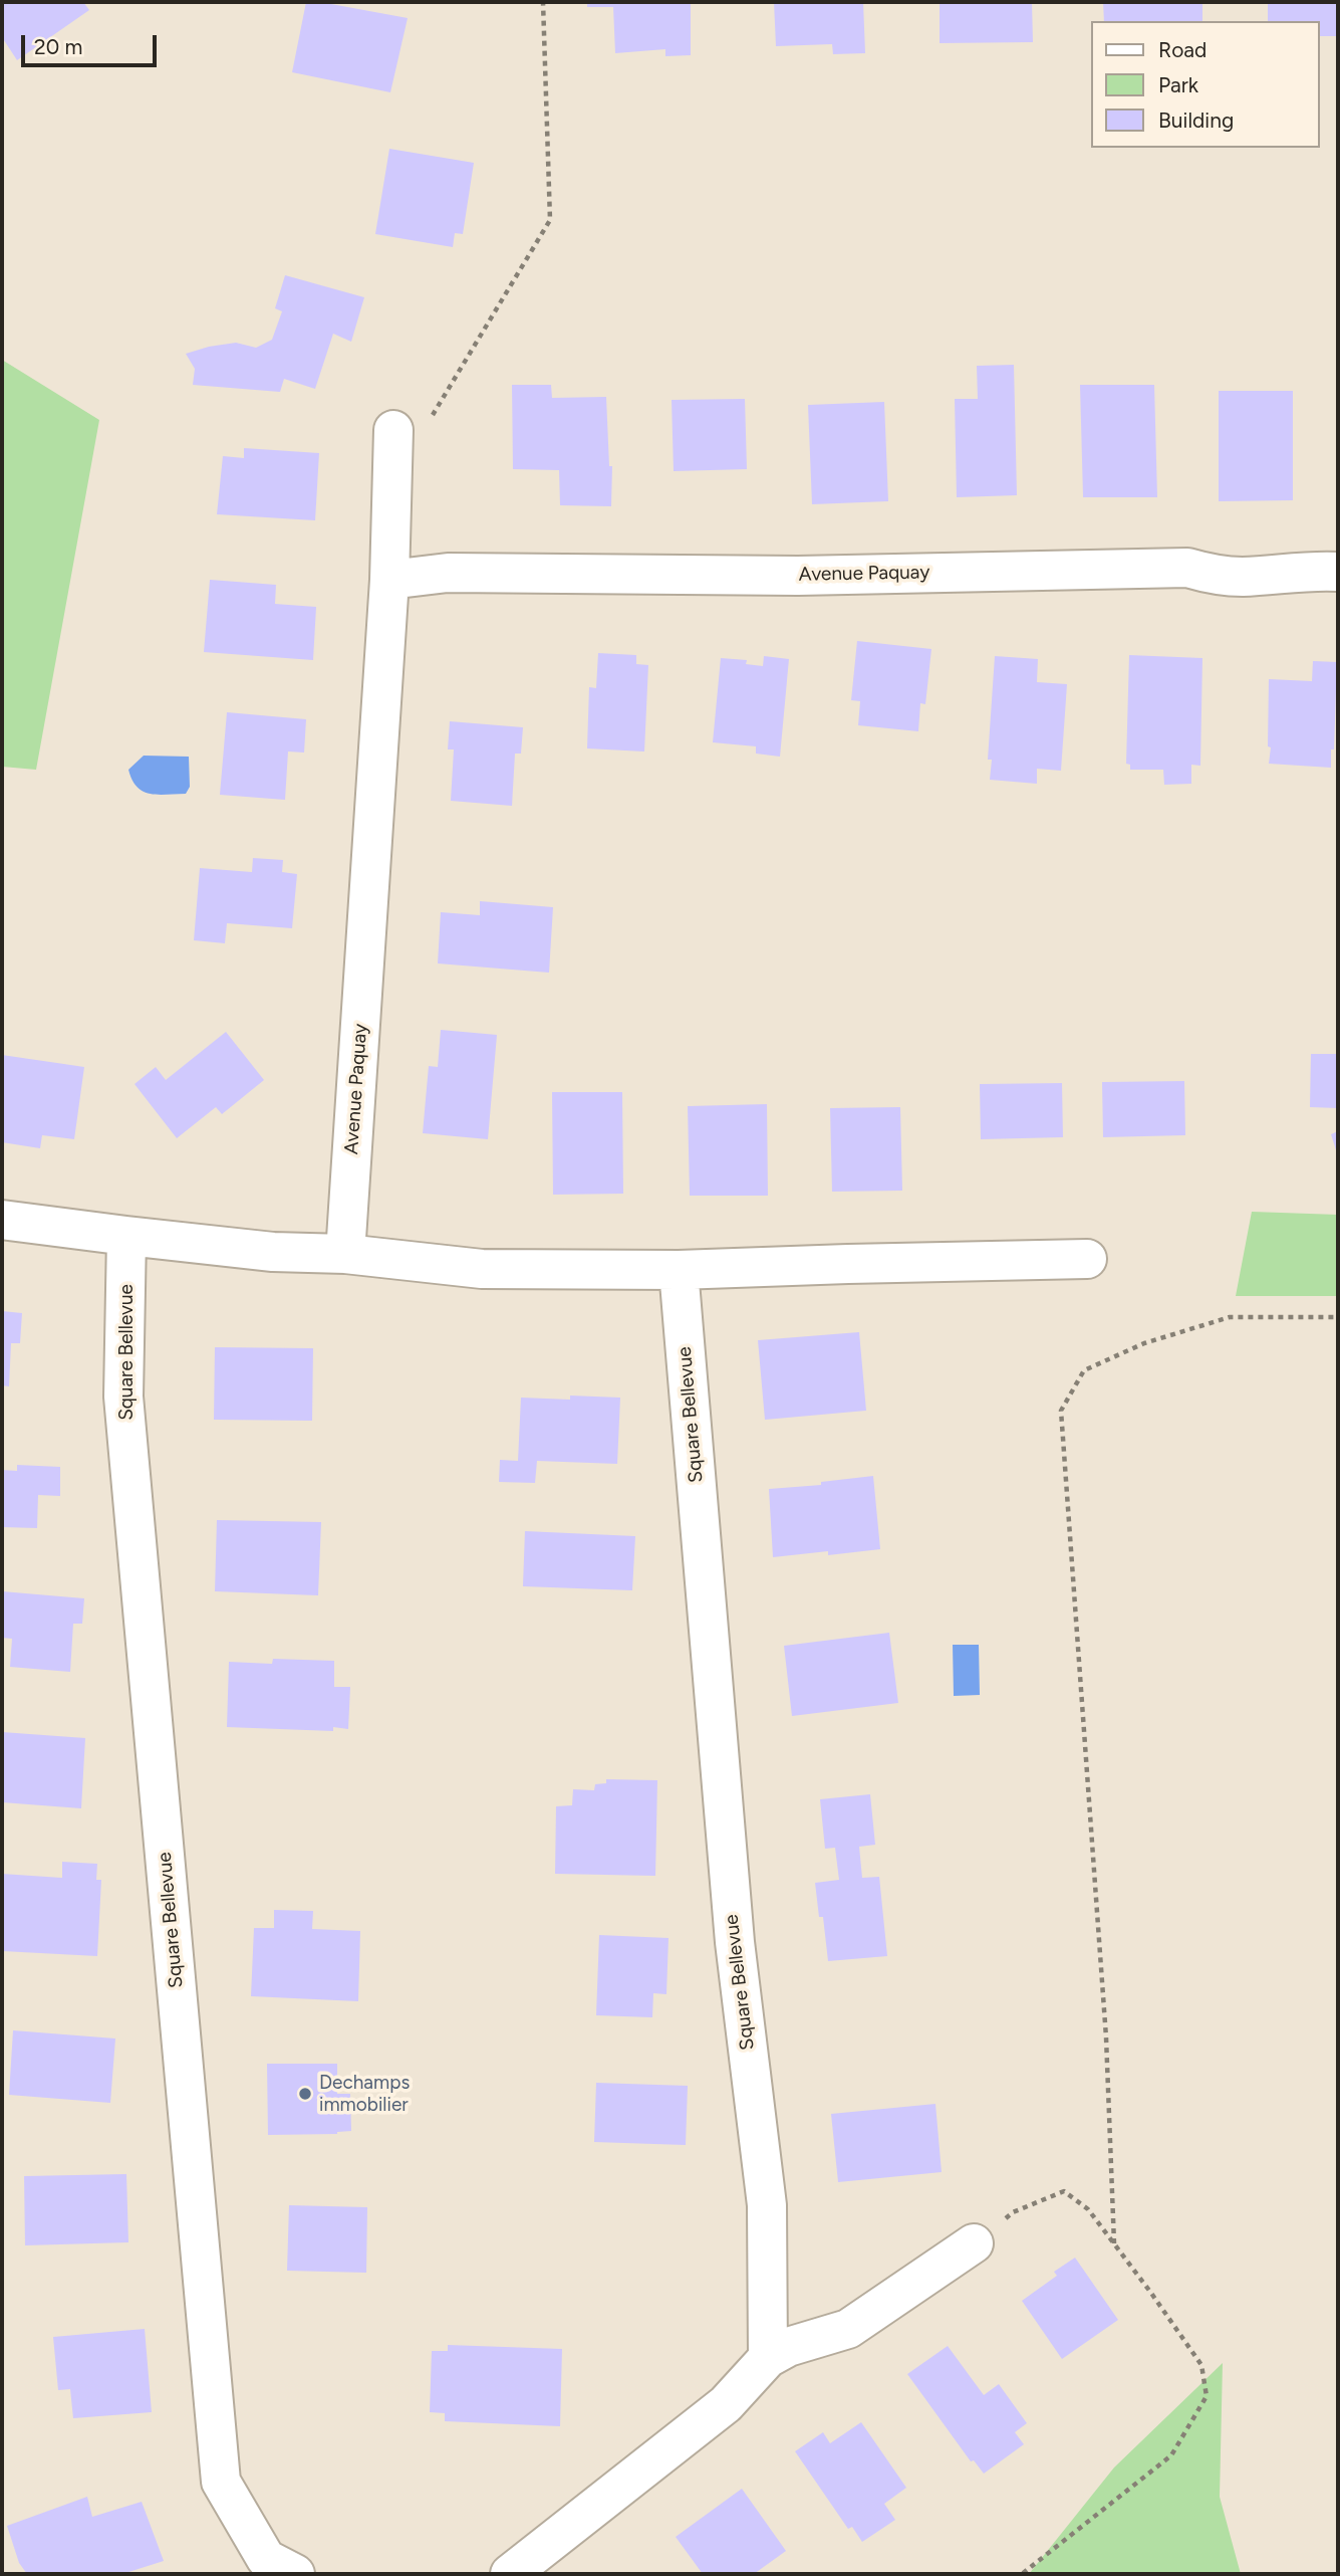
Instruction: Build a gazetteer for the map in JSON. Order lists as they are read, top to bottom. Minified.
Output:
{"streets":{"street":["Avenue Paquay","Square Bellevue"]},"places":["Dechamps immobilier"],"legend":["Road","Park","Building"],"scale_bar":"20 m"}
